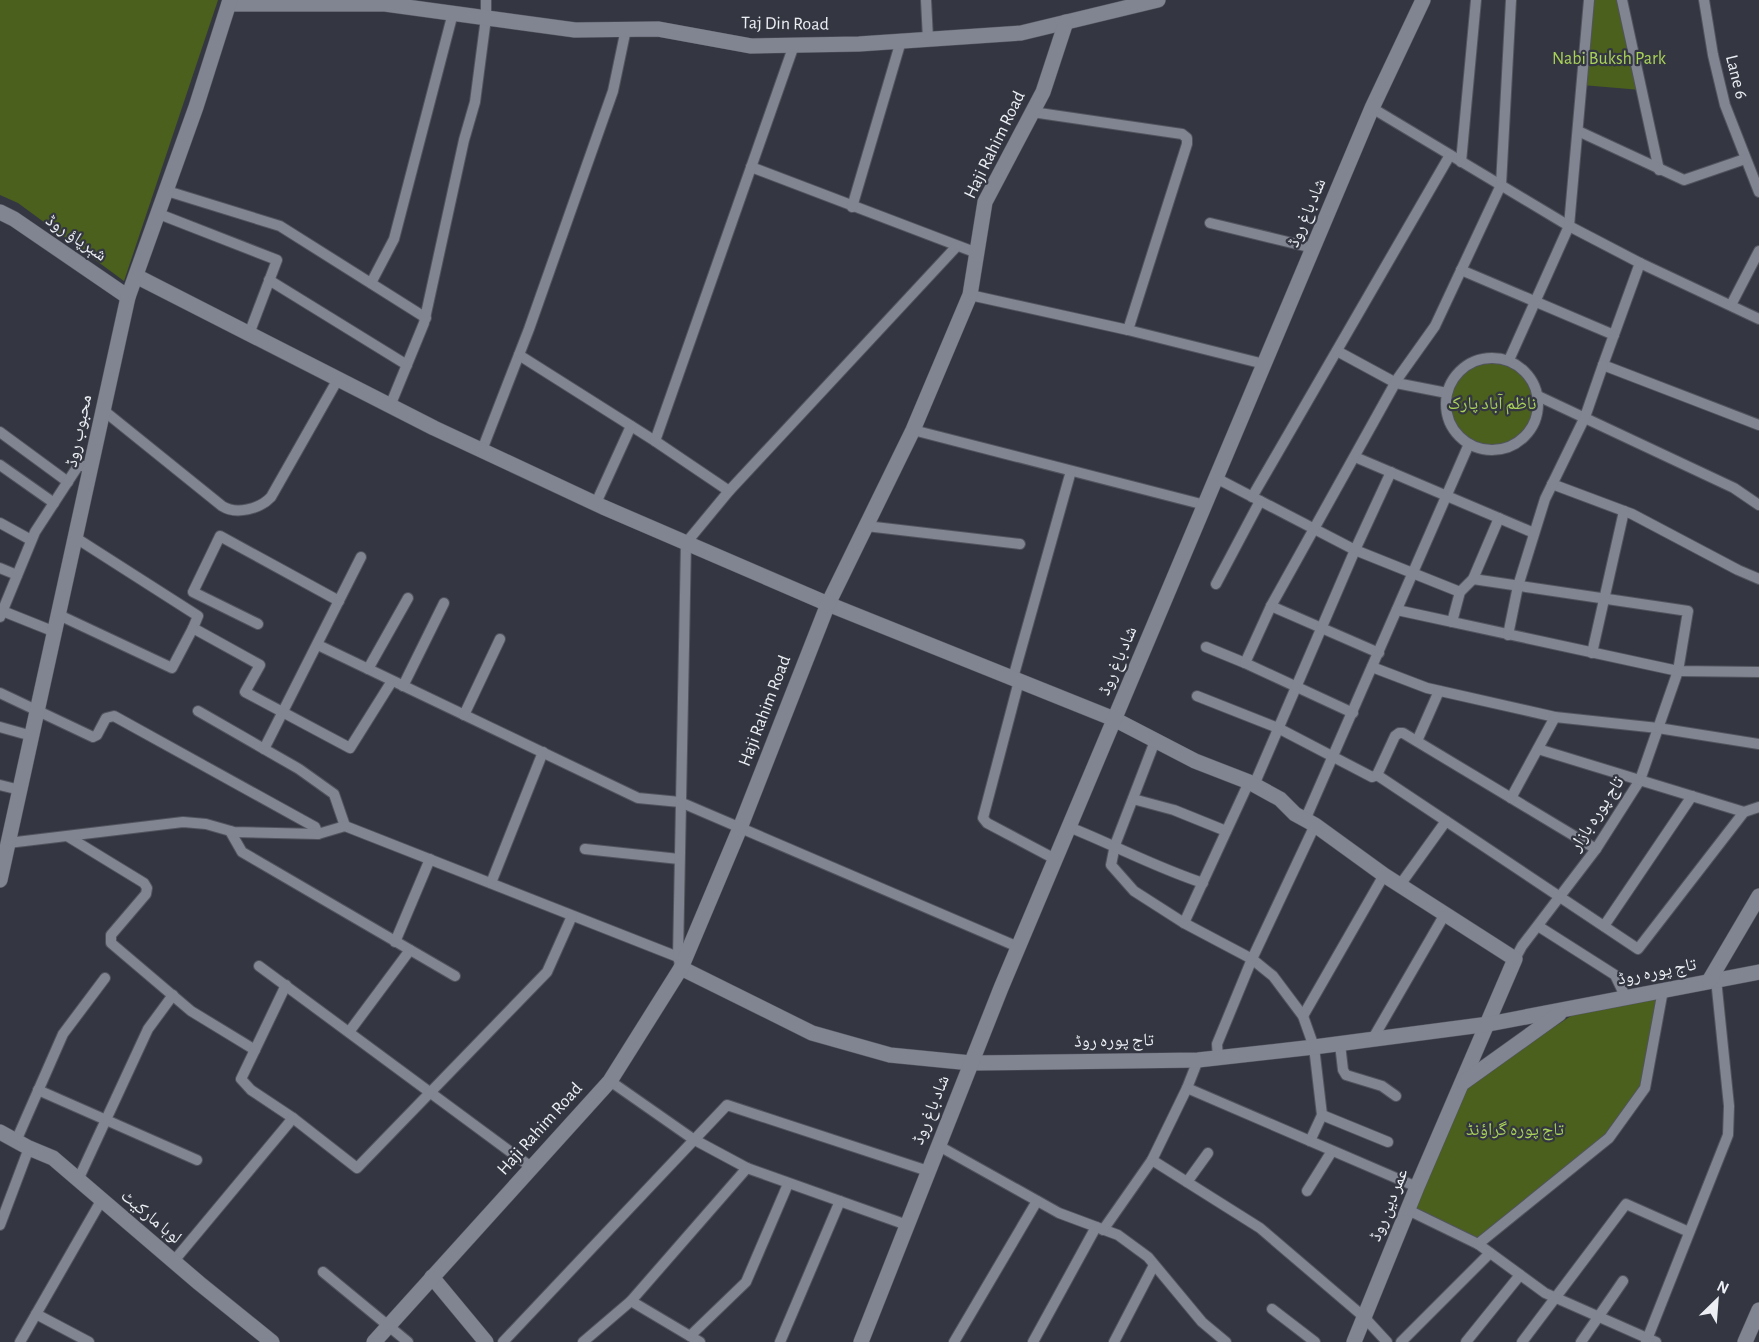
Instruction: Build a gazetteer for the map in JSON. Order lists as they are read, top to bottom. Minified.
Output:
{"streets":{"main road":["Taj Din Road","Haji Rahim Road","شاد باغ روڈ","شېرپاؤ روڈ","محبوب روڈ","تاج پورہ روڈ","عمر دین روڈ","لوہا مارکیٹ"],"street":["Lane 6","تاج پورہ بازار"]},"crossings":[["Taj Din Road","Haji Rahim Road"],["Taj Din Road","محبوب روڈ"],["Haji Rahim Road","تاج پورہ روڈ"],["شاد باغ روڈ","تاج پورہ روڈ"],["شېرپاؤ روڈ","محبوب روڈ"],["تاج پورہ بازار","عمر دین روڈ"],["تاج پورہ روڈ","عمر دین روڈ"]],"parks":["Nabi Buksh Park","ناظم آباد پارک","تاج پورہ گراؤنڈ"],"north":"top right"}
